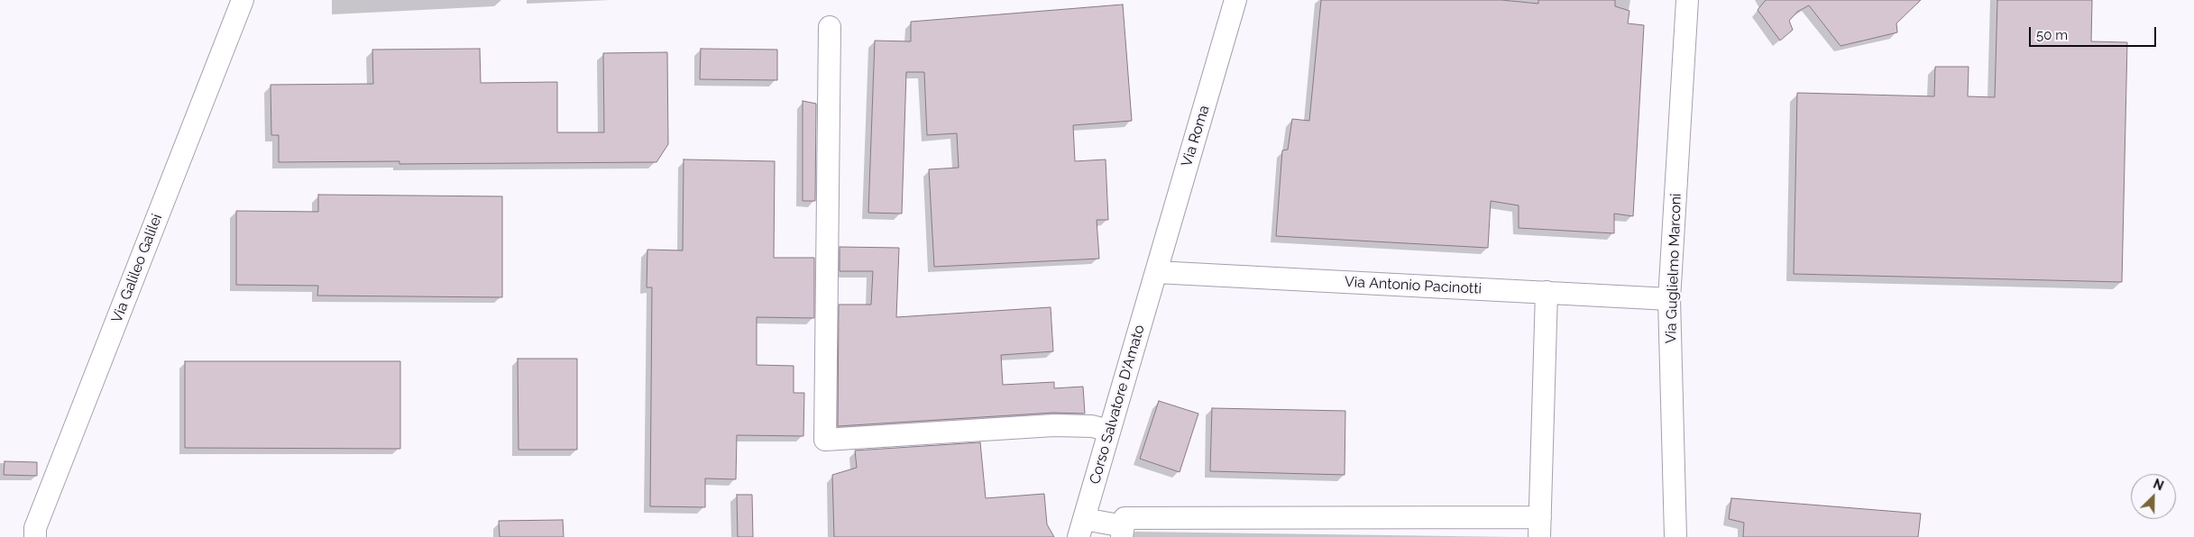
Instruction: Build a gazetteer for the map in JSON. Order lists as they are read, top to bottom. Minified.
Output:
{"streets":{"street":["Via Roma","Via Galileo Galilei","Via Guglielmo Marconi","Via Antonio Pacinotti","Corso Salvatore D'Amato"]},"crossings":[["Via Roma","Via Antonio Pacinotti"],["Via Roma","Corso Salvatore D'Amato"],["Via Guglielmo Marconi","Via Antonio Pacinotti"],["Via Antonio Pacinotti","Corso Salvatore D'Amato"]],"scale_bar":"50 m","north":"top right"}
